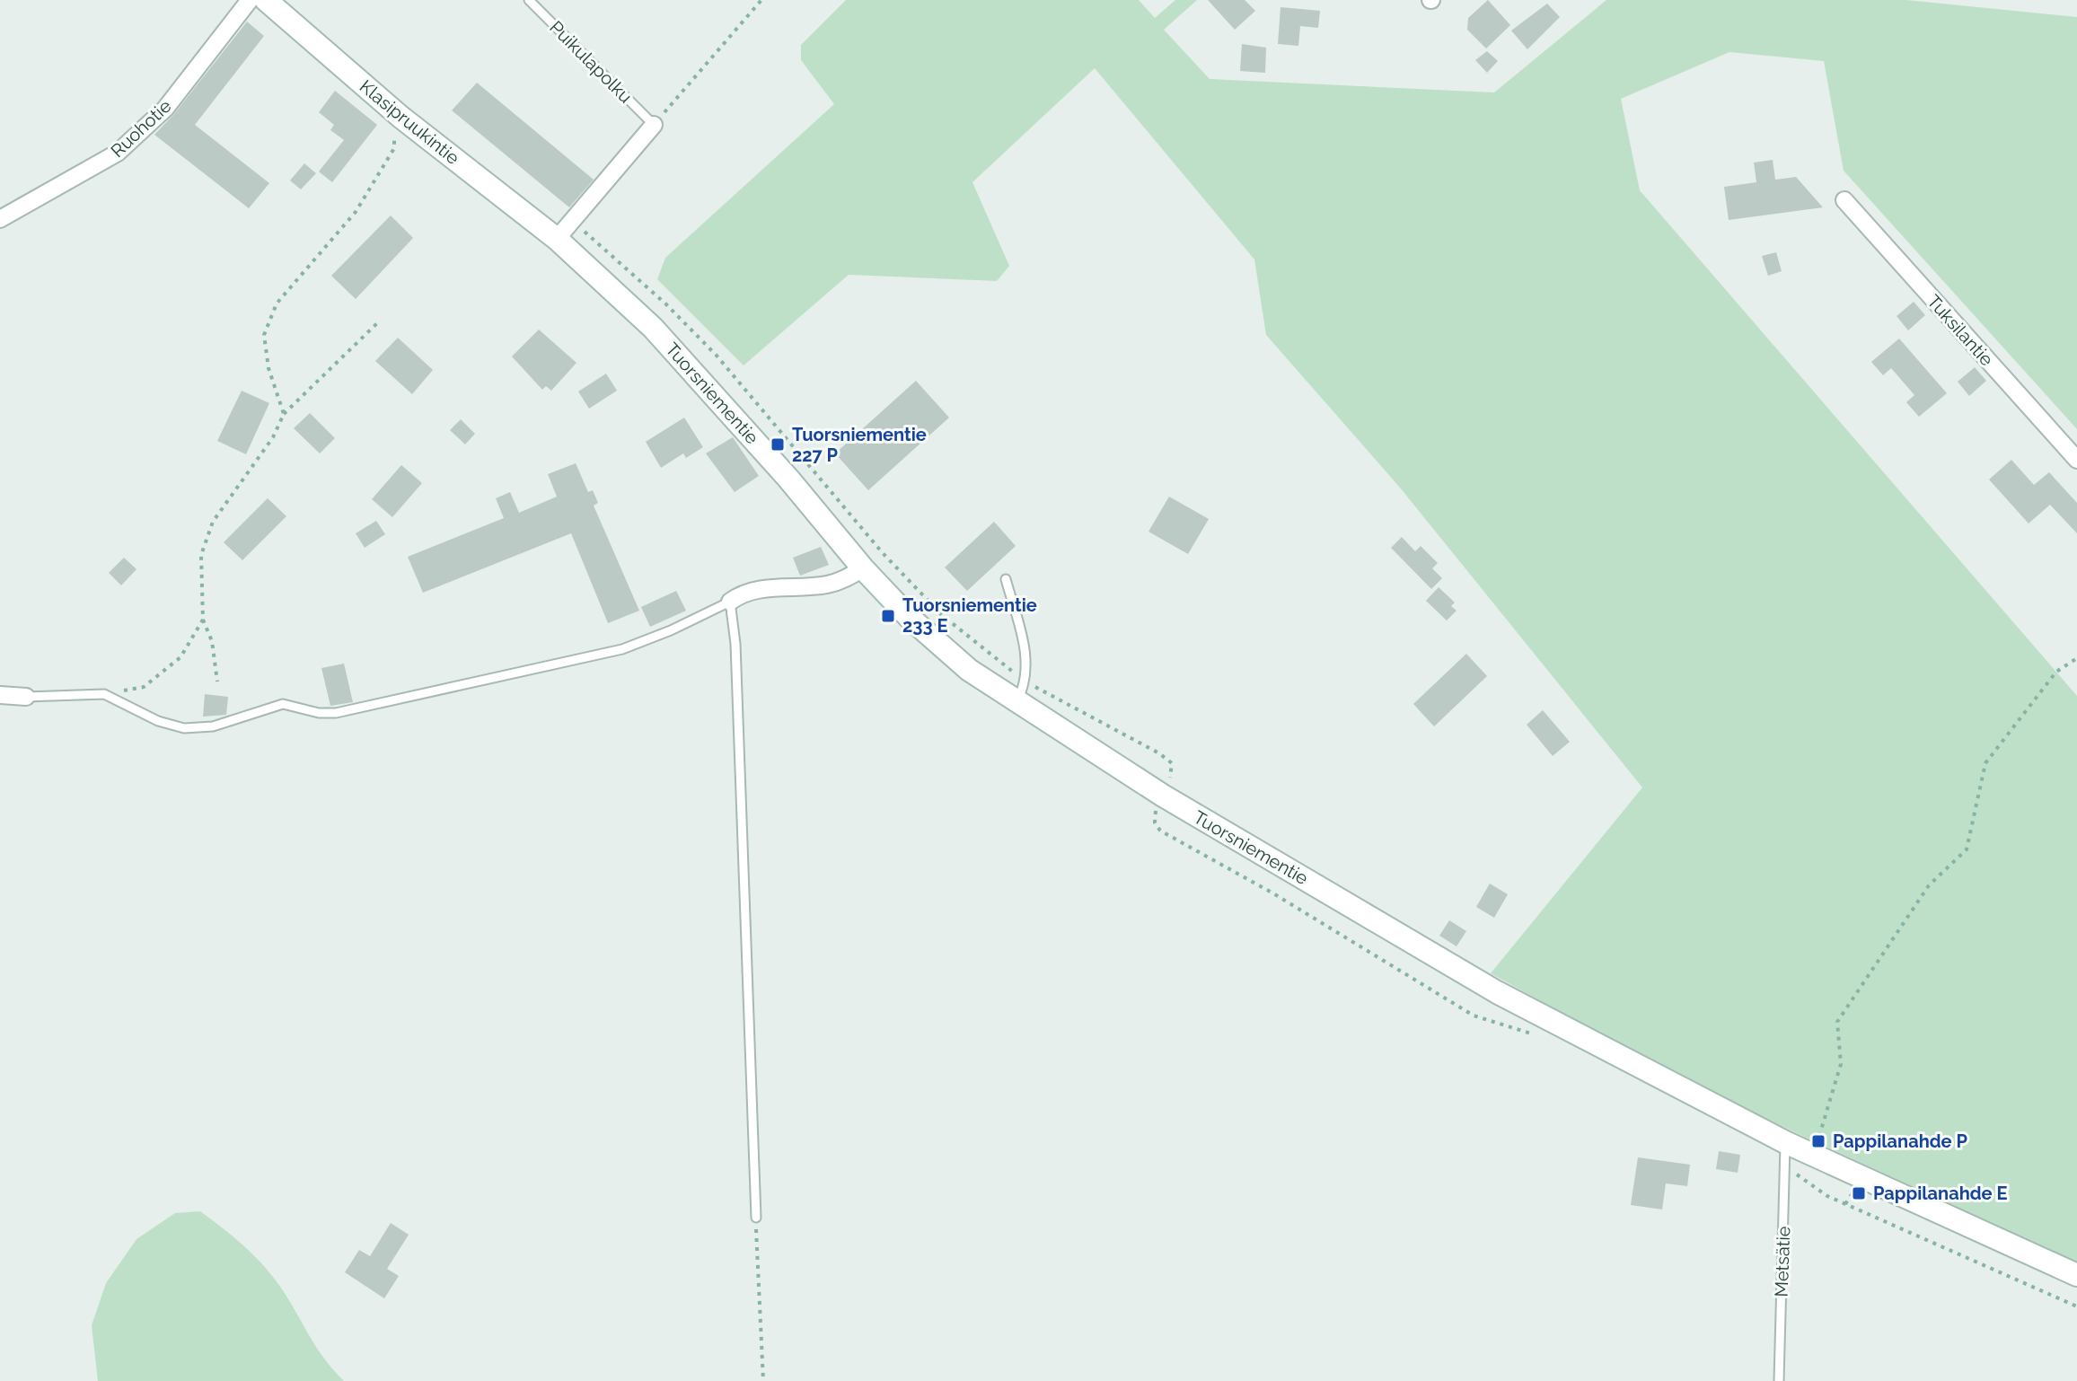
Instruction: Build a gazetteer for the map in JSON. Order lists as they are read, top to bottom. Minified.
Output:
{"streets":{"main road":["Klasipruukintie","Tuorsniementie"],"street":["Ruohotie","Tuksilantie"],"lane":["Puikulapolku","Metsätie"]},"crossings":[["Klasipruukintie","Tuorsniementie"],["Tuorsniementie","Metsätie"]],"places":{"transit":["Tuorsniementie 227 P","Tuorsniementie 233 E","Pappilanahde P","Pappilanahde E"]}}
